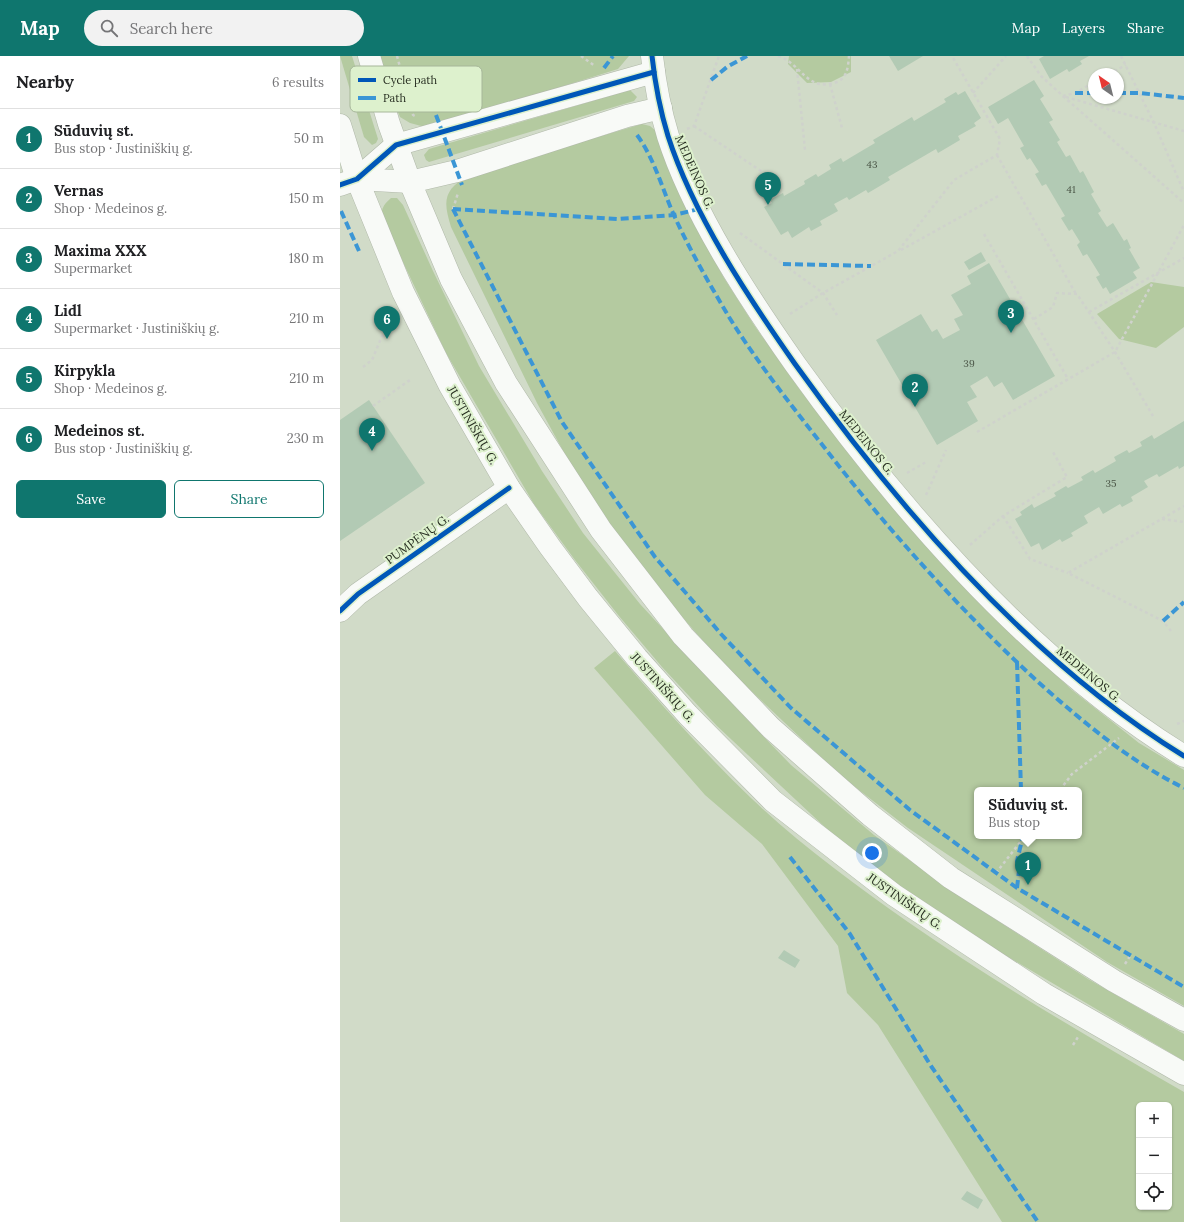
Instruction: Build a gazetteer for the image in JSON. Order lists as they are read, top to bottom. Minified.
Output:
{"streets":{"main road":["MEDEINOS G.","JUSTINIŠKIŲ G.","PUMPĖNŲ G."]},"crossings":[["JUSTINIŠKIŲ G.","PUMPĖNŲ G."]],"house_numbers":["43","41","39","35"],"legend":["Cycle path","Path"],"north":"top left","page":{"header":"Map","search":"Search here","nav":["Map","Layers","Share"],"heading":["Nearby","6 results"],"list":[{"mark":"1","name":"Sūduvių st.","note":"Bus stop · Justiniškių g.","value":"50 m"},{"mark":"2","name":"Vernas","note":"Shop · Medeinos g.","value":"150 m"},{"mark":"3","name":"Maxima XXX","note":"Supermarket","value":"180 m"},{"mark":"4","name":"Lidl","note":"Supermarket · Justiniškių g.","value":"210 m"},{"mark":"5","name":"Kirpykla","note":"Shop · Medeinos g.","value":"210 m"},{"mark":"6","name":"Medeinos st.","note":"Bus stop · Justiniškių g.","value":"230 m"}],"pins":["5","3","6","2","4","1"],"buttons":["Save","Share"],"popup":["Sūduvių st.","Bus stop"],"map_buttons":["+","−"]}}
